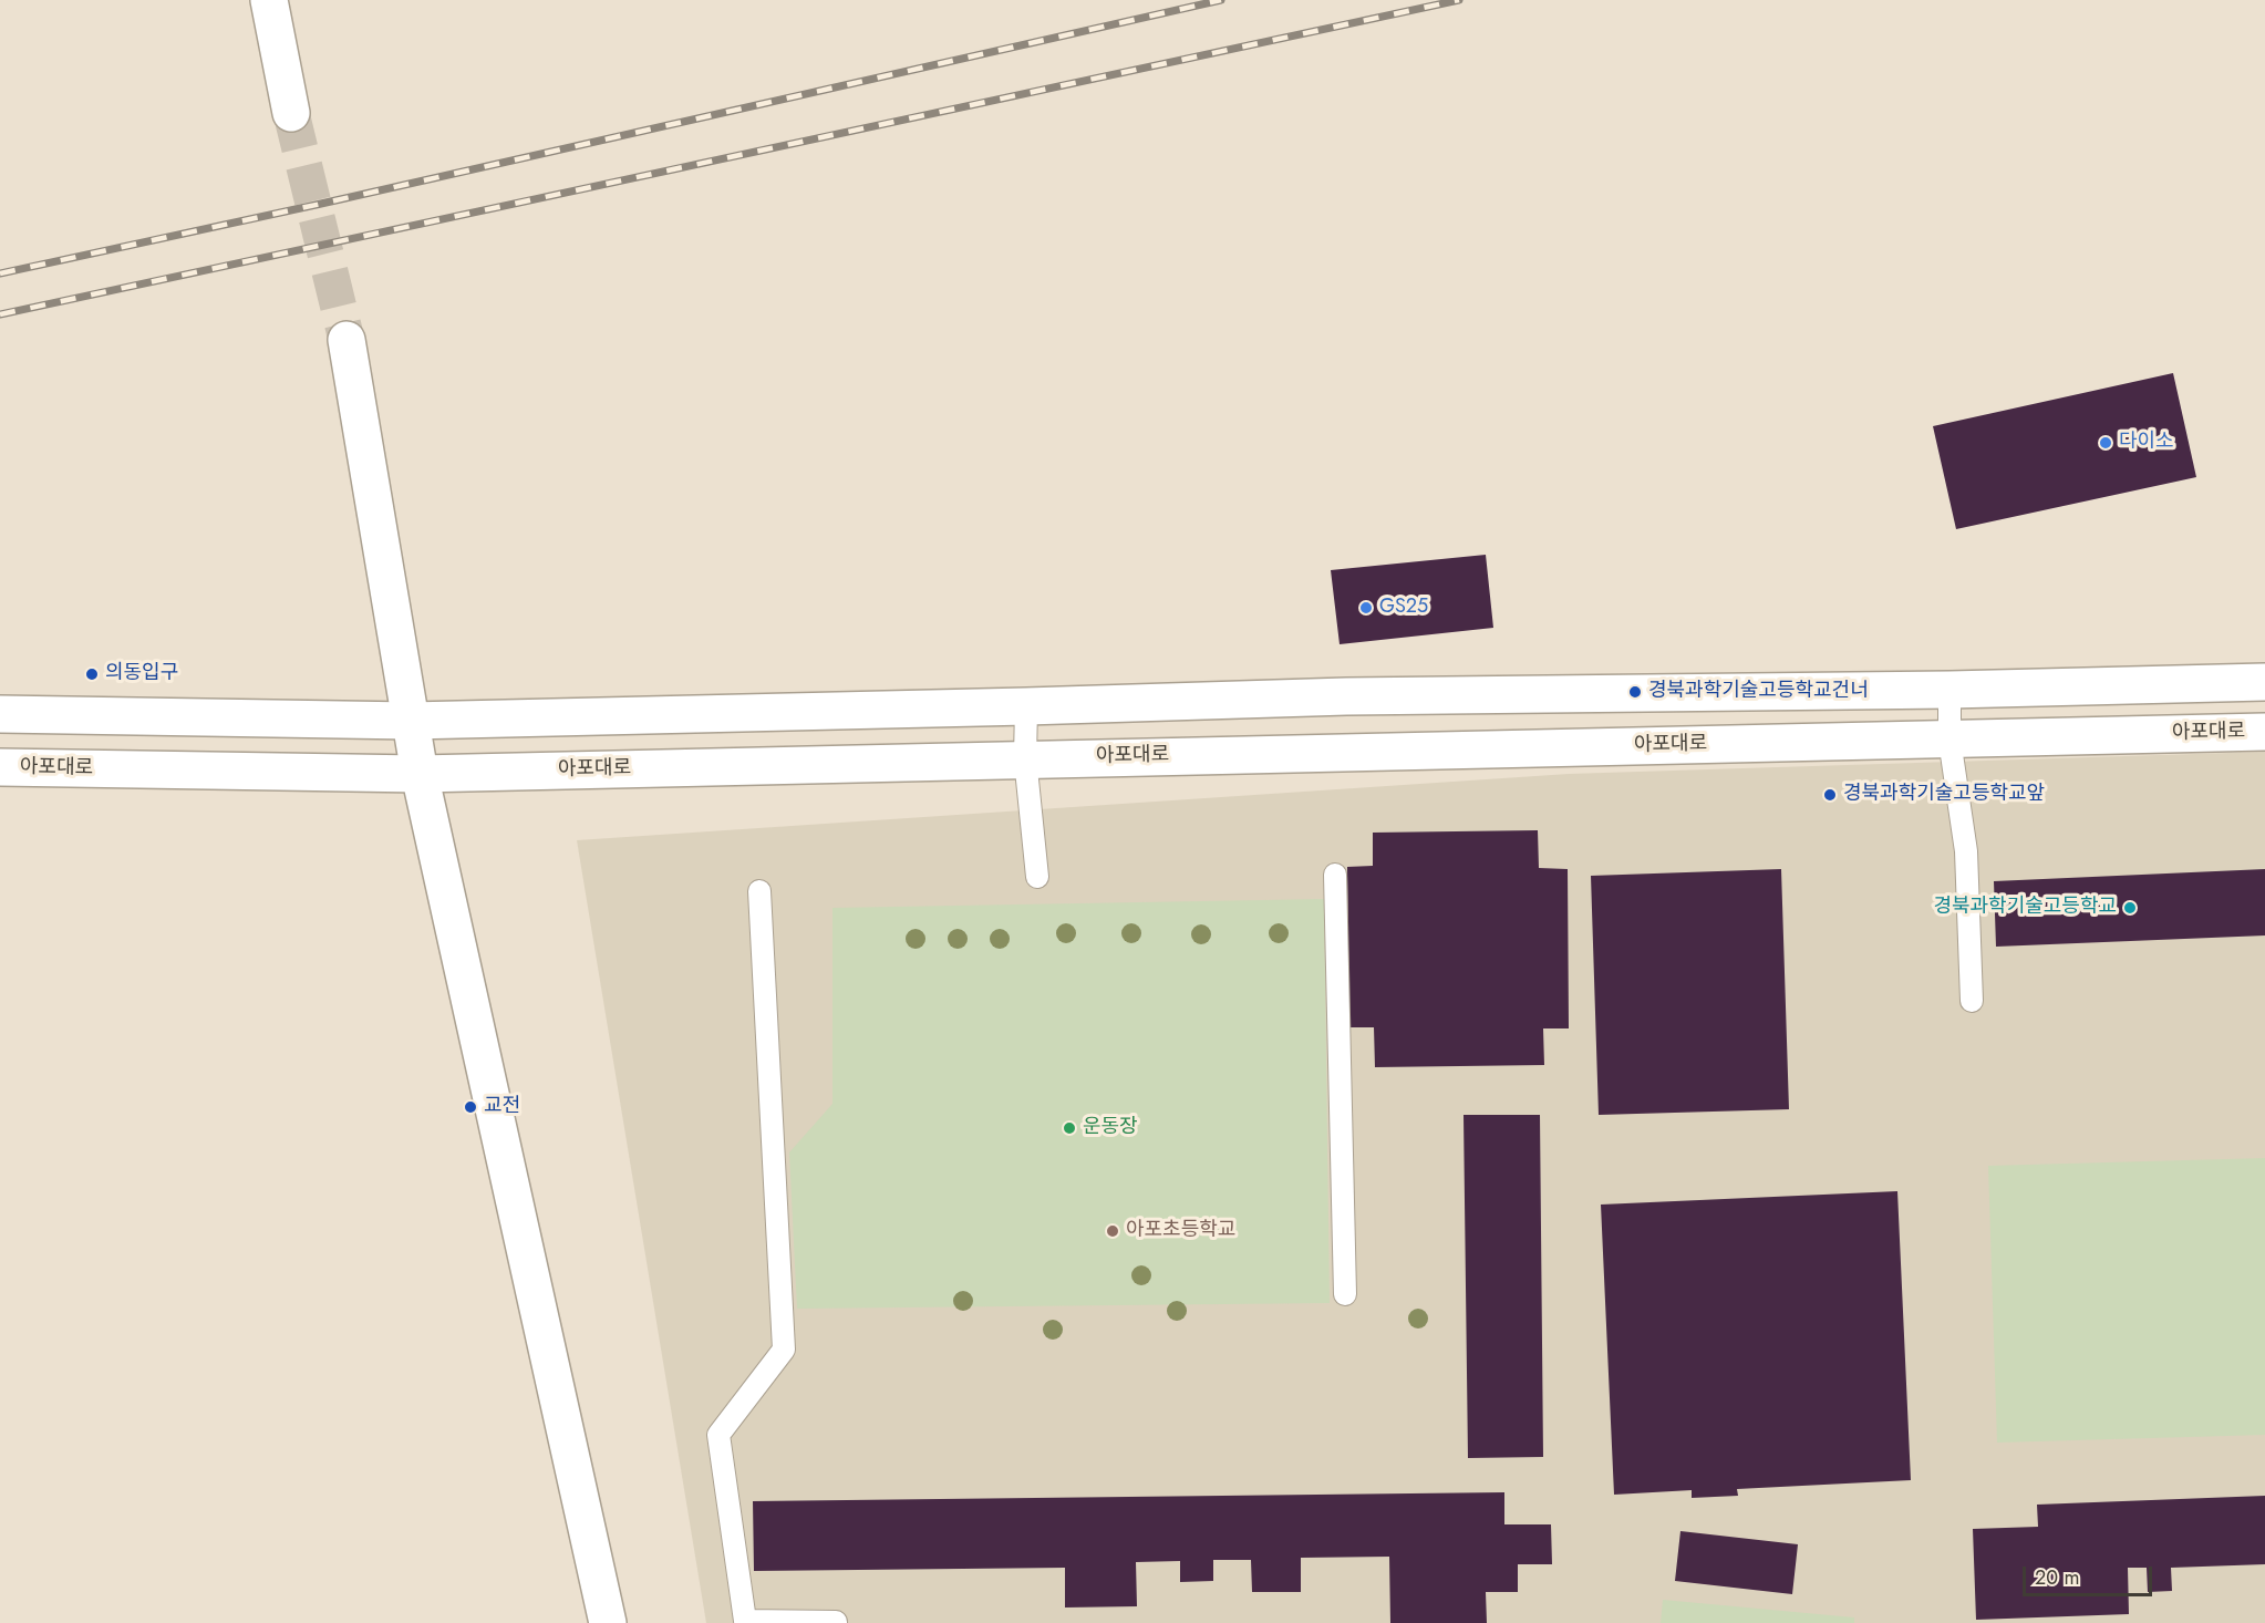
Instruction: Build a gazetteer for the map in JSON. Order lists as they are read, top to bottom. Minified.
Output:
{"streets":{"main road":["아포대로"]},"places":["다이소","GS25","의동입구","경북과학기술고등학교건너","경북과학기술고등학교앞","경북과학기술고등학교","교전","운동장","아포초등학교"],"scale_bar":"20 m"}
